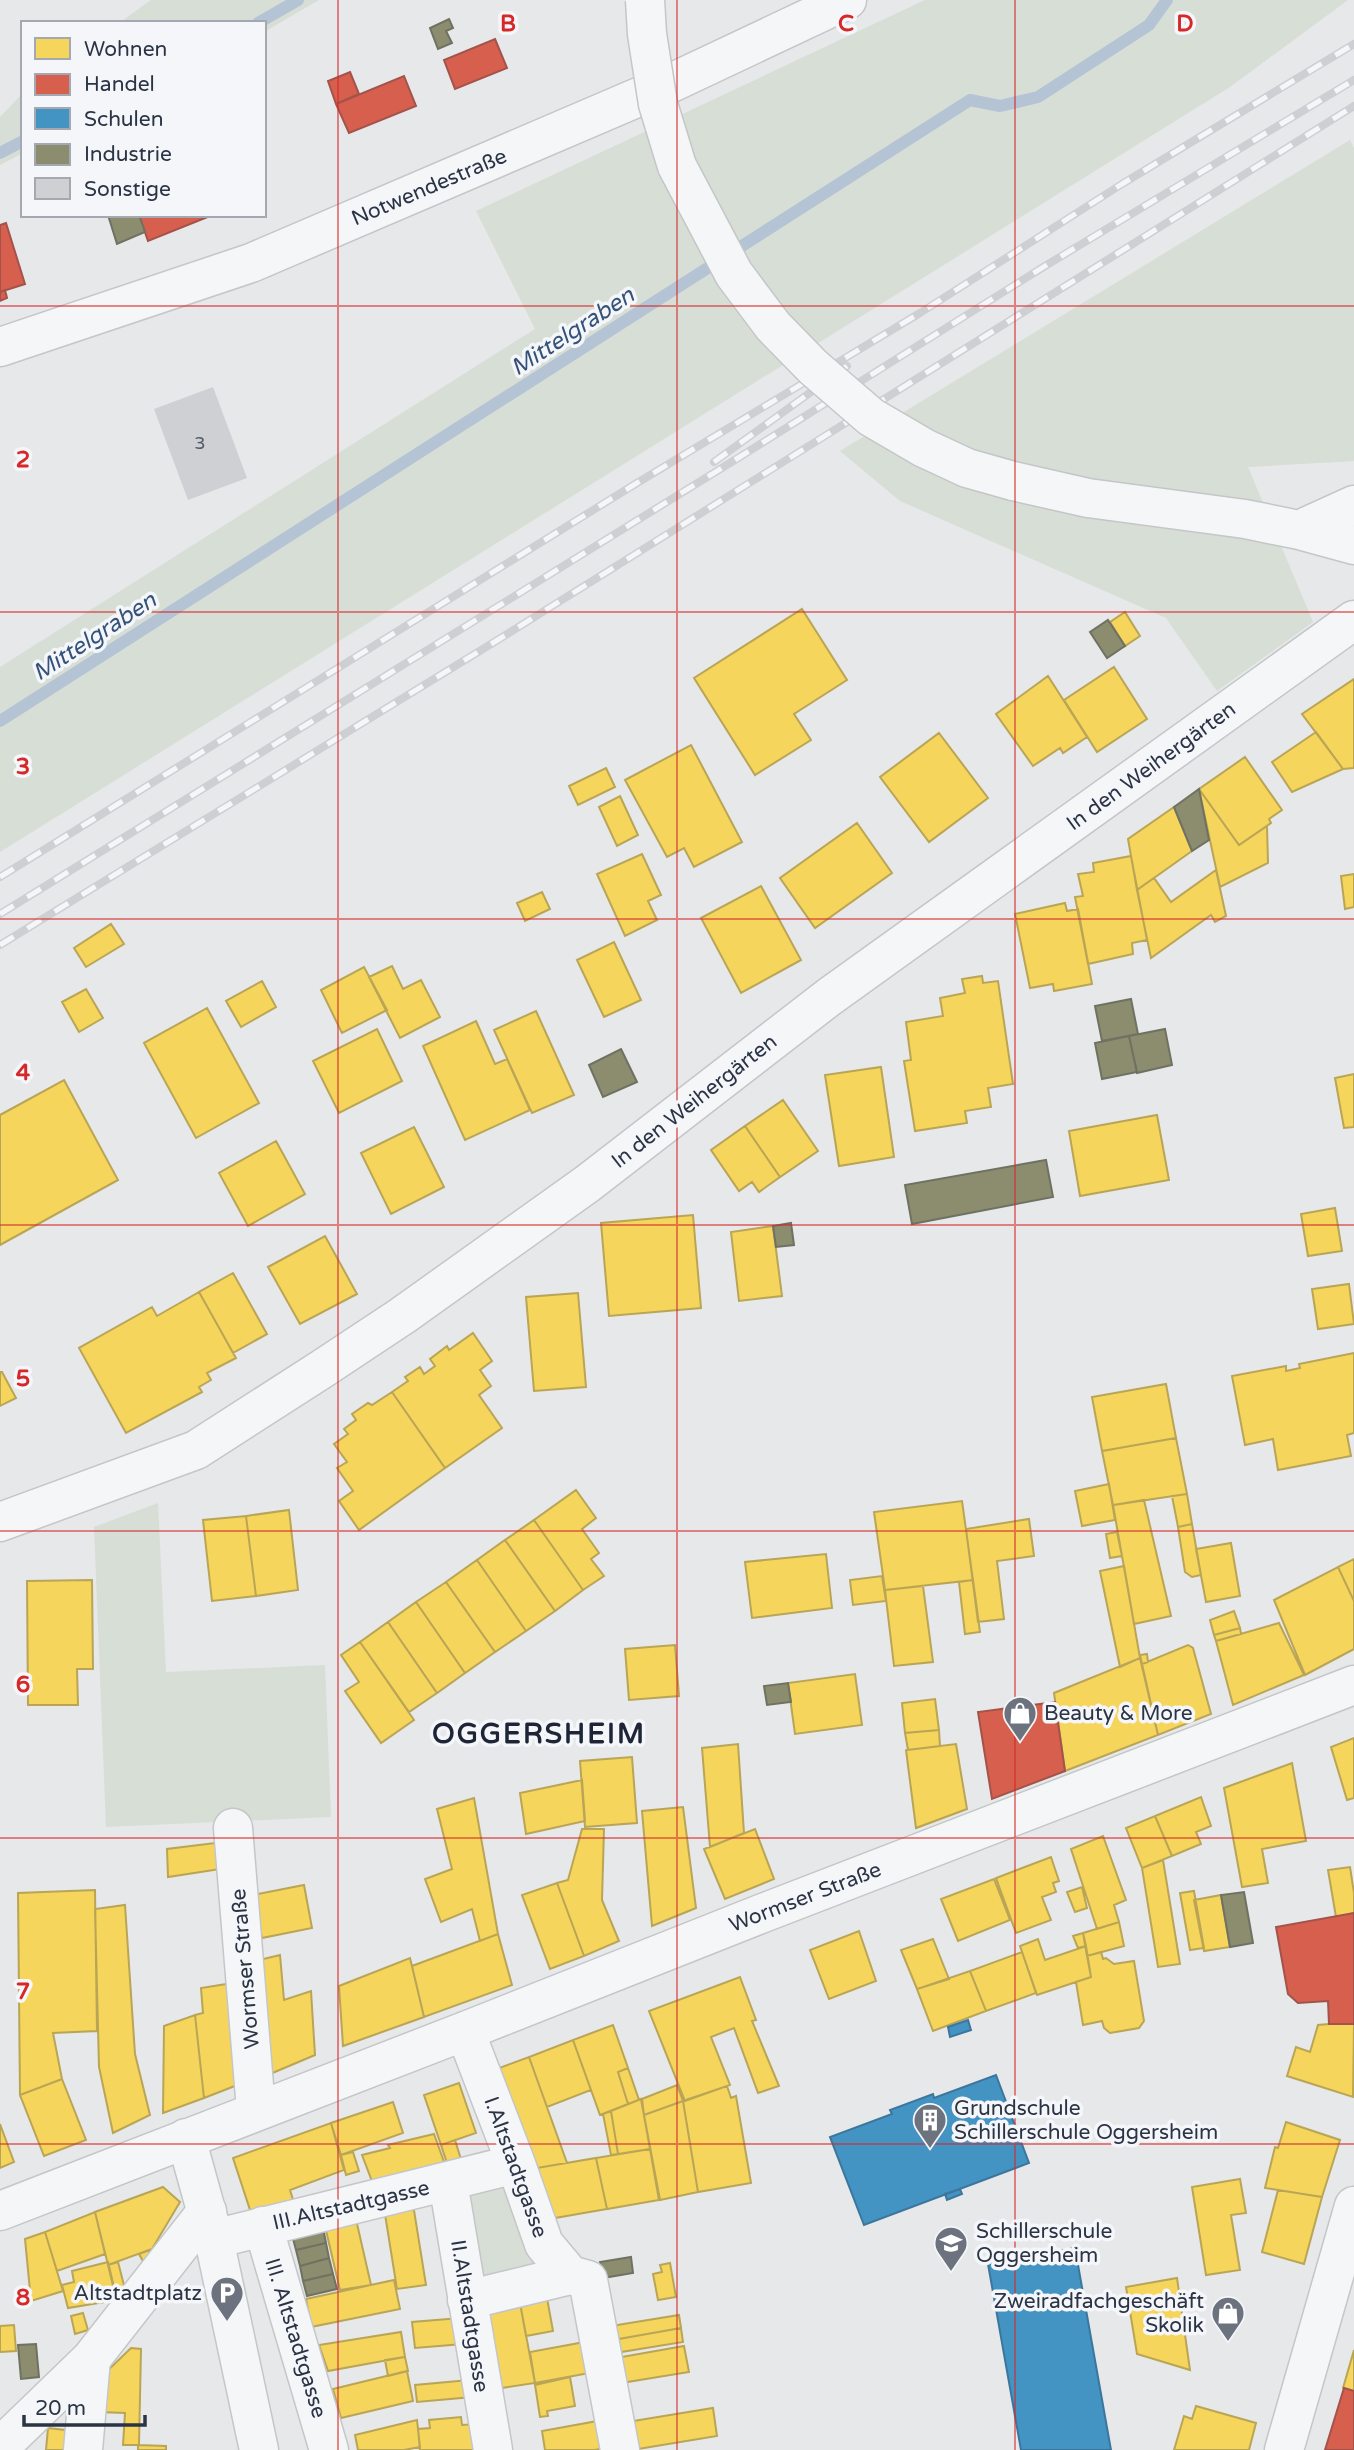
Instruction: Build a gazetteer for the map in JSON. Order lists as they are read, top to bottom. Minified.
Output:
{"streets":{"street":["Notwendestraße","In den Weihergärten","Wormser Straße","I.Altstadtgasse","III.Altstadtgasse","II.Altstadtgasse","III. Altstadtgasse"]},"crossings":[["Wormser Straße","I.Altstadtgasse"],["I.Altstadtgasse","III.Altstadtgasse"],["III.Altstadtgasse","II.Altstadtgasse"],["III.Altstadtgasse","III. Altstadtgasse"]],"districts":["OGGERSHEIM"],"water":["Mittelgraben"],"places":{"shop":["Beauty & More","Zweiradfachgeschäft Skolik"],"building":["Grundschule Schillerschule Oggersheim"],"school or university":["Schillerschule Oggersheim"],"parking":["Altstadtplatz"]},"house_numbers":["3"],"legend":["Wohnen","Handel","Schulen","Industrie","Sonstige"],"scale_bar":"20 m","grid":{"columns":["B","C","D"],"rows":["2","3","4","5","6","7","8"]}}
